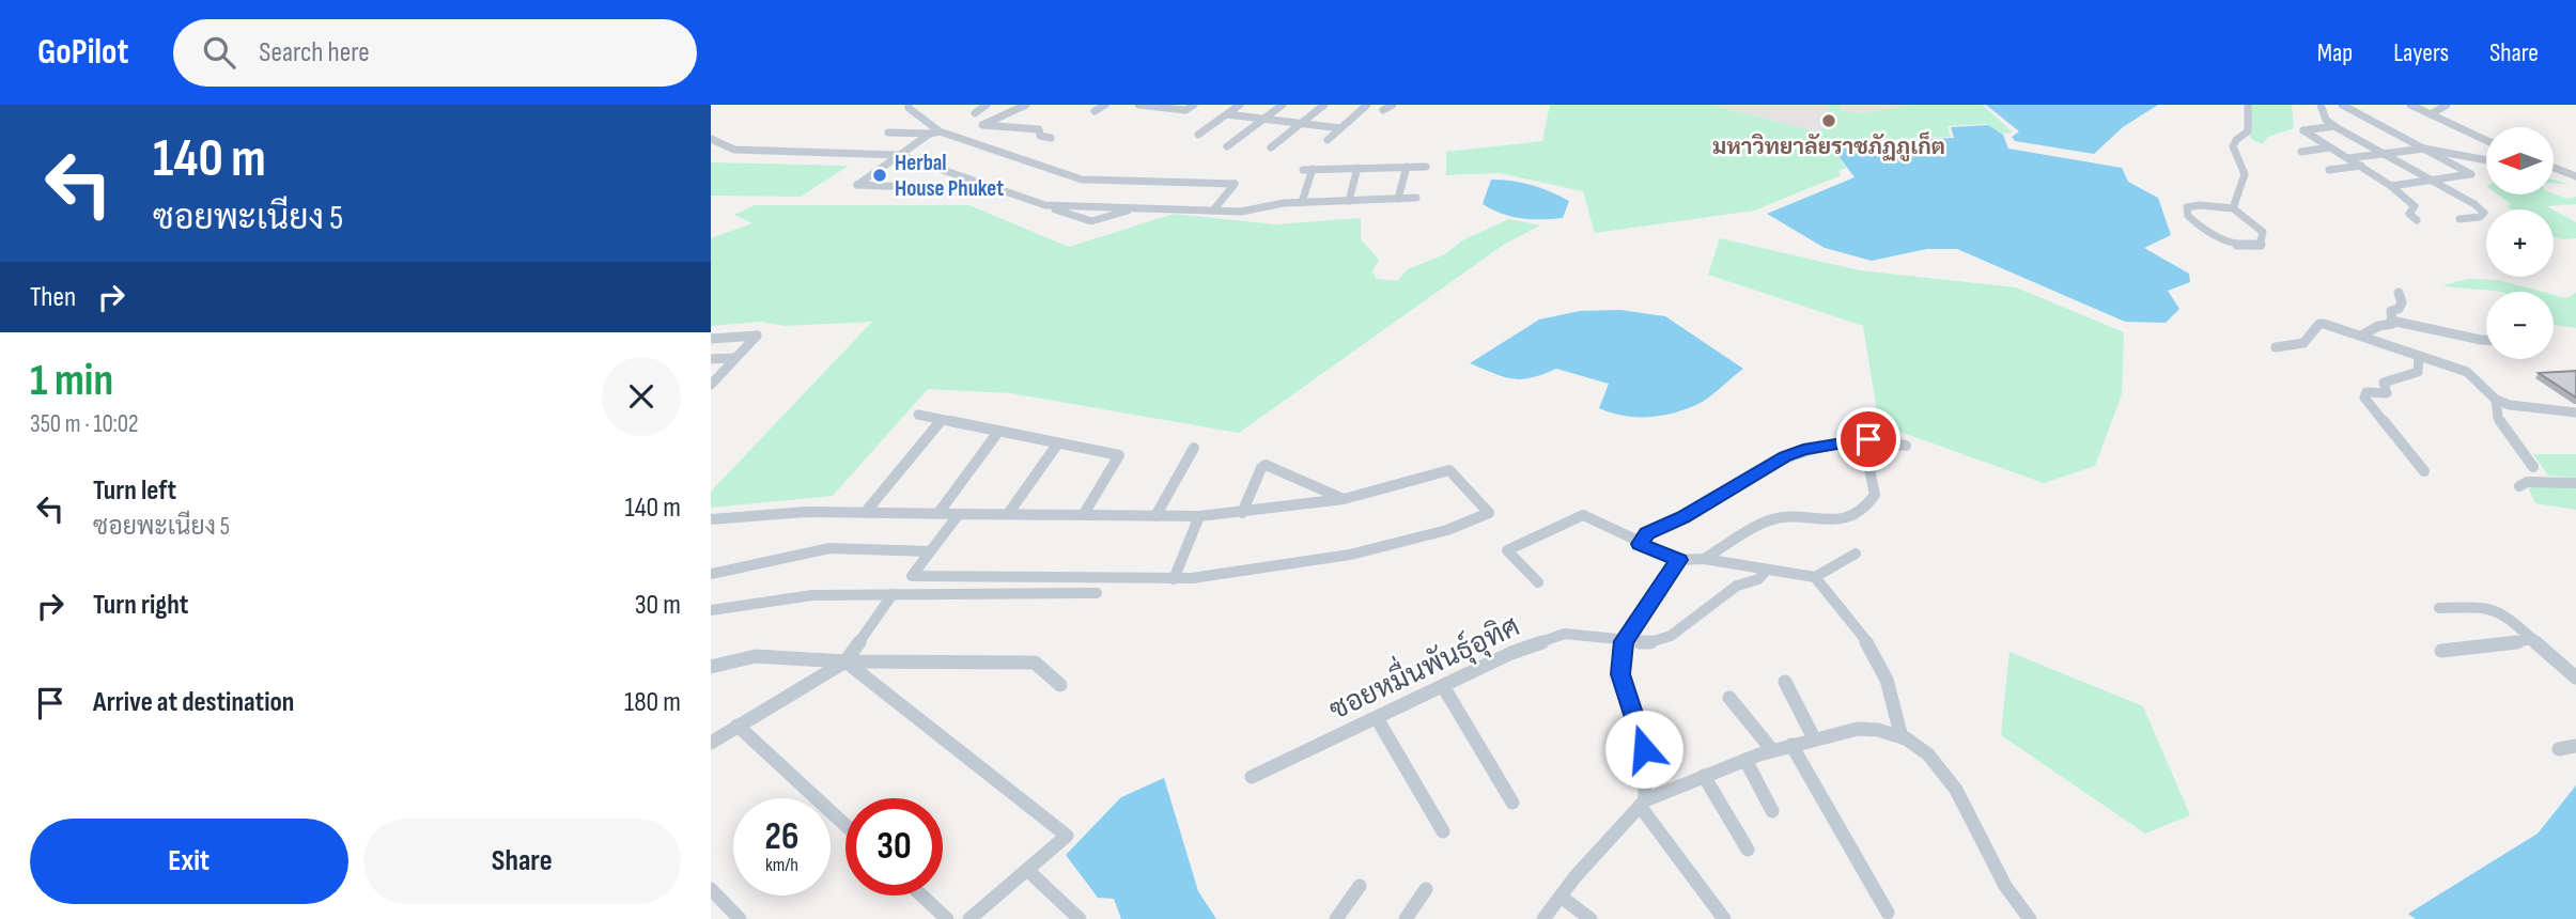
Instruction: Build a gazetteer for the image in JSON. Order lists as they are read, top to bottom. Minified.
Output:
{"streets":{"street":["ซอยหมื่นพันธุ์อุทิศ"]},"places":["มหาวิทยาลัยราชภัฏภูเก็ต","Herbal House Phuket"],"north":"left","page":{"header":"GoPilot","search":"Search here","nav":["Map","Layers","Share"],"turn":["140 m","ซอยพะเนียง 5"],"map_buttons":["+","−"],"then":"Then","heading":["1 min","350 m · 10:02"],"list":[{"name":"Turn left","note":"ซอยพะเนียง 5","value":"140 m"},{"name":"Turn right","value":"30 m"},{"name":"Arrive at destination","value":"180 m"}],"speed":"26 km/h","limit":"30","buttons":["Exit","Share"]}}
